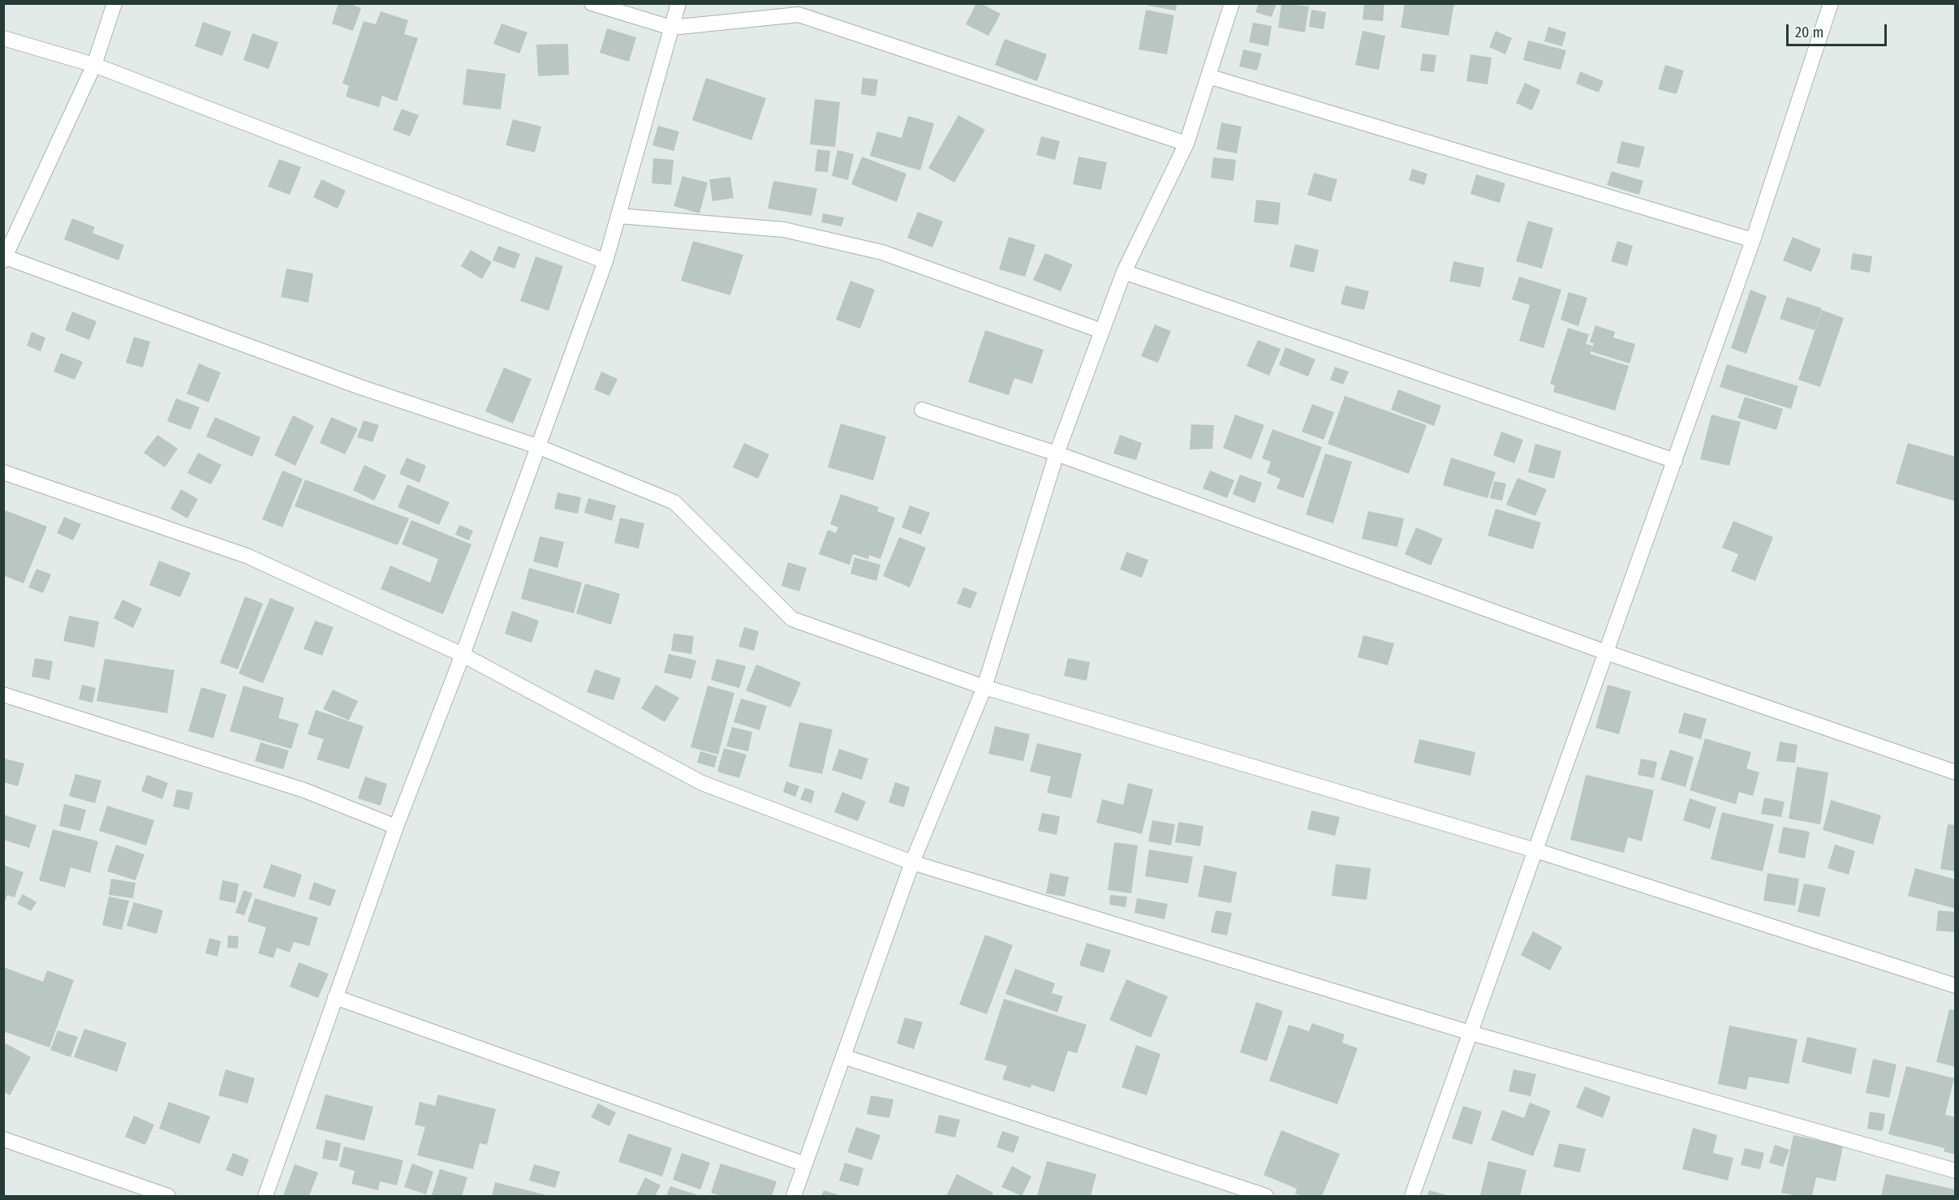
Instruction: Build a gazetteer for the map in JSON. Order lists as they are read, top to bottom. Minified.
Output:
{"scale_bar":"20 m"}
